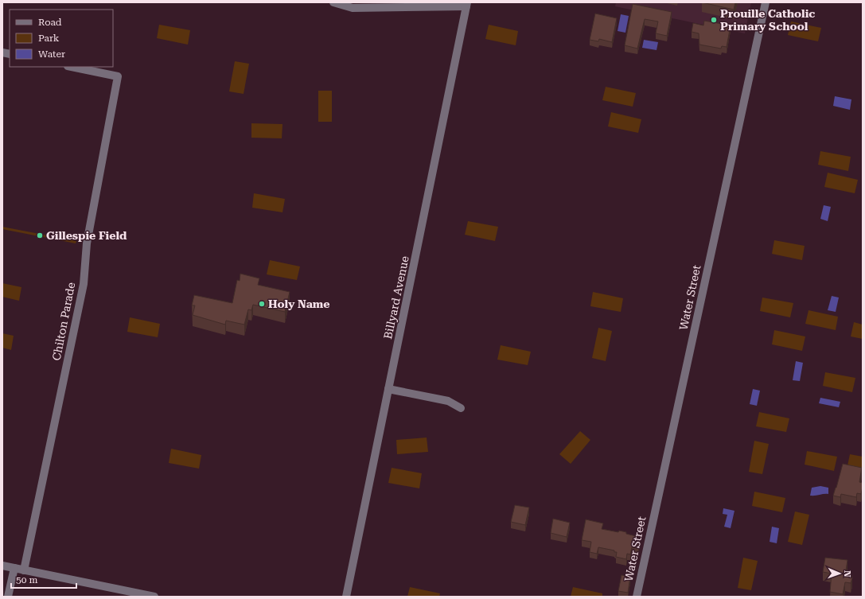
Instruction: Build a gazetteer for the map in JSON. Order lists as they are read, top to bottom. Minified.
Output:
{"streets":{"street":["Billyard Avenue","Water Street","Chilton Parade"]},"places":["Prouille Catholic Primary School","Gillespie Field","Holy Name"],"legend":["Road","Park","Water"],"scale_bar":"50 m","north":"right"}
